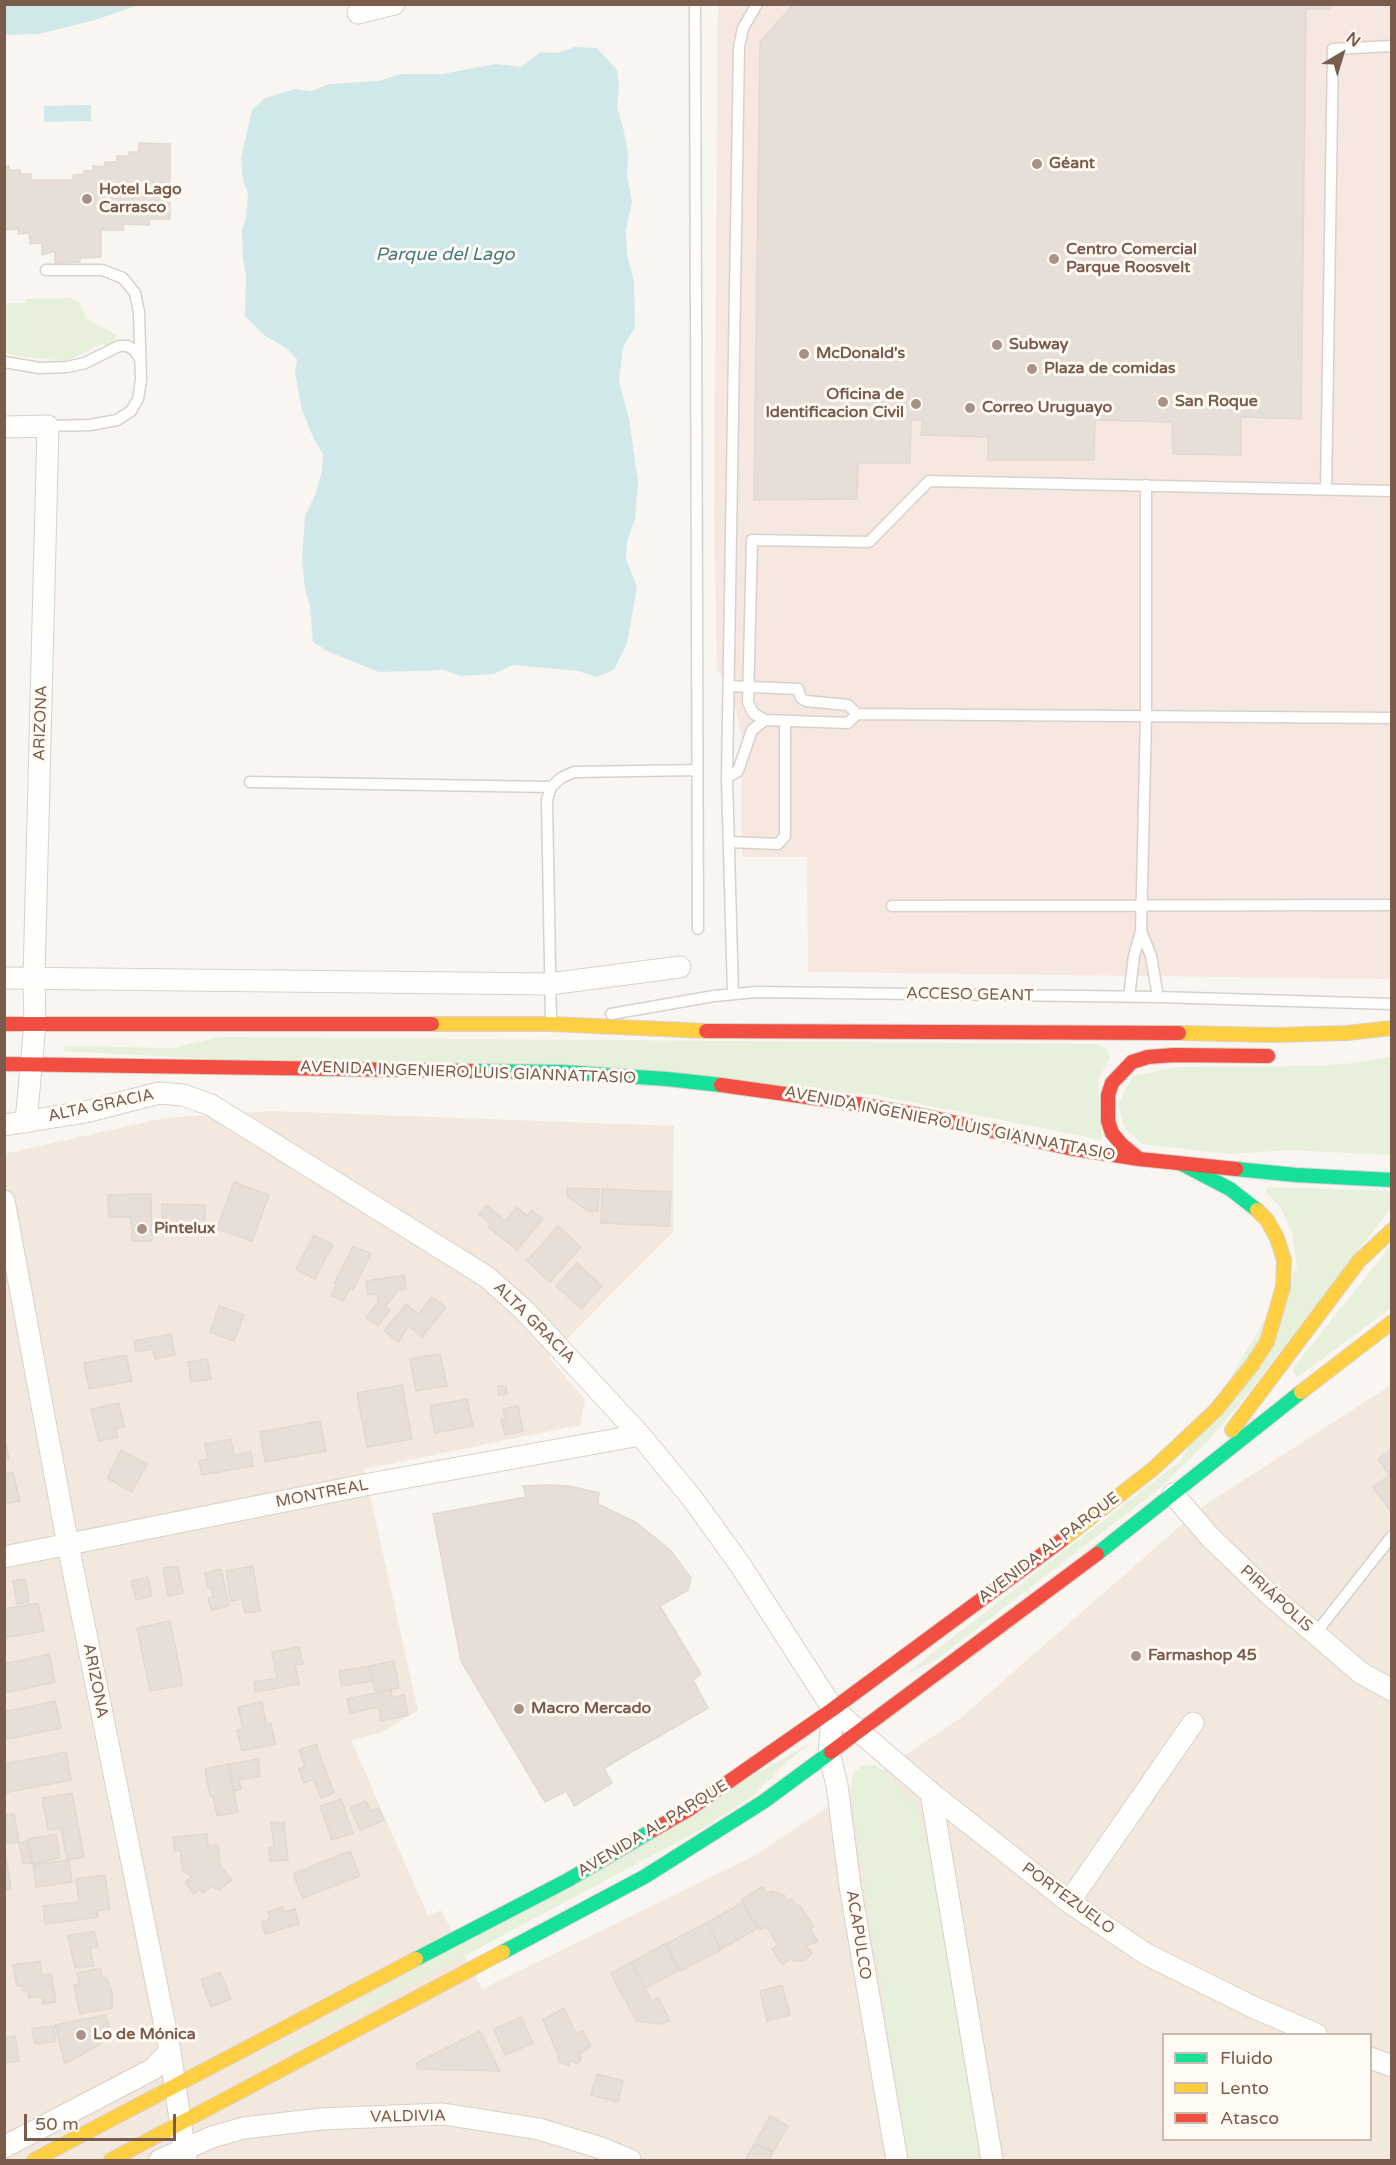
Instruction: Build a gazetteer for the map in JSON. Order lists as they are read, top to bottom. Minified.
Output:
{"streets":{"main road":["AVENIDA INGENIERO LUIS GIANNATTASIO","AVENIDA AL PARQUE"],"street":["ARIZONA","ALTA GRACIA","MONTREAL","PIRIÁPOLIS","PORTEZUELO","ACAPULCO","VALDIVIA"],"lane":["ACCESO GEANT"]},"crossings":[["ARIZONA","AVENIDA INGENIERO LUIS GIANNATTASIO"],["ARIZONA","ALTA GRACIA"],["ARIZONA","MONTREAL"],["ARIZONA","AVENIDA AL PARQUE"],["ARIZONA","VALDIVIA"],["AVENIDA INGENIERO LUIS GIANNATTASIO","AVENIDA AL PARQUE"],["ALTA GRACIA","MONTREAL"],["ALTA GRACIA","AVENIDA AL PARQUE"],["ALTA GRACIA","PORTEZUELO"],["ALTA GRACIA","ACAPULCO"],["AVENIDA AL PARQUE","PIRIÁPOLIS"],["AVENIDA AL PARQUE","PORTEZUELO"],["AVENIDA AL PARQUE","ACAPULCO"],["PORTEZUELO","ACAPULCO"]],"water":["Parque del Lago"],"places":["Géant","Hotel Lago Carrasco","Centro Comercial Parque Roosvelt","Subway","McDonald's","Plaza de comidas","San Roque","Oficina de Identificacion Civil","Correo Uruguayo","Pintelux","Farmashop 45","Macro Mercado","Lo de Mónica"],"legend":["Fluido","Lento","Atasco"],"scale_bar":"50 m","north":"top right"}
